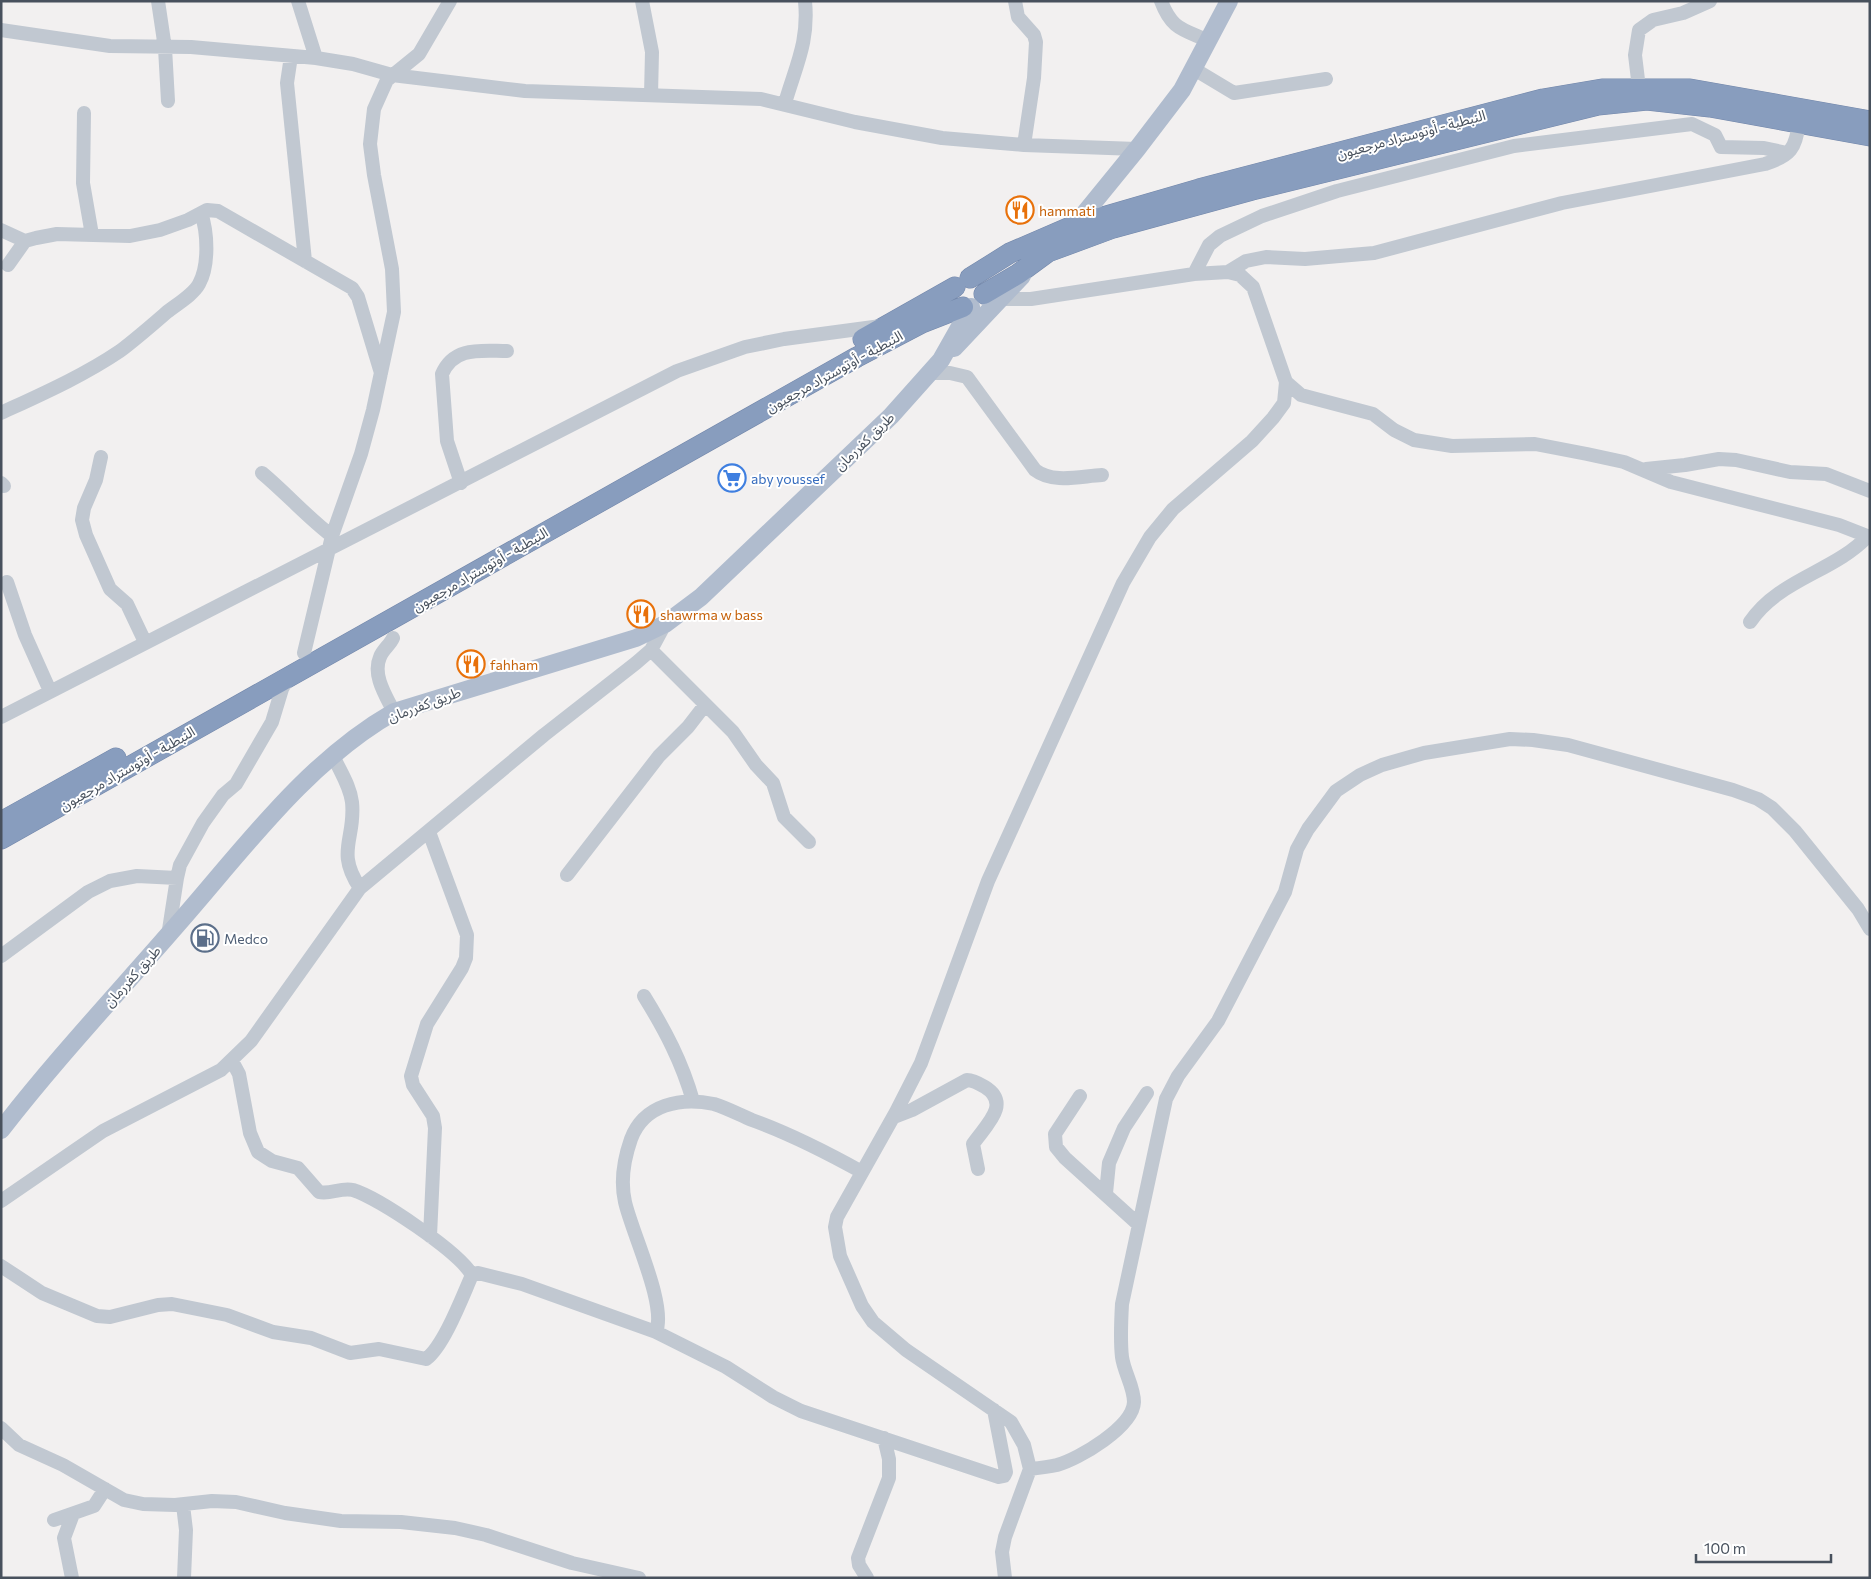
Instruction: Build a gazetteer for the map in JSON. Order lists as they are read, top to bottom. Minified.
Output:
{"streets":{"highway":["النبطية - أوتوستراد مرجعيون"],"main road":["طريق كفررمان"]},"crossings":[["النبطية - أوتوستراد مرجعيون","طريق كفررمان"]],"places":{"restaurant":["hammati","shawrma w bass","fahham"],"supermarket":["aby youssef"],"fuel station":["Medco"]},"scale_bar":"100 m"}
